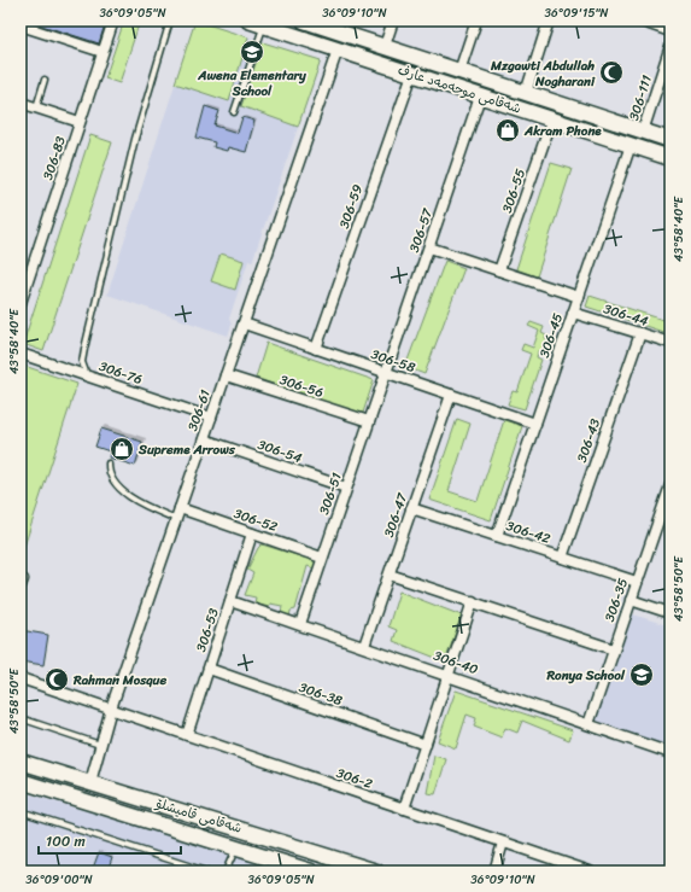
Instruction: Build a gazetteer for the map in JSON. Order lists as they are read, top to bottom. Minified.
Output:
{"streets":{"street":["شەقامی موحەمەد عارف","306-111","306-83","306-55","306-59","306-57","306-44","306-45","306-58","306-76","306-56","306-61","306-43","306-54","306-51","306-47","306-52","306-42","306-35","306-53","306-40","306-38","306-2","شەقامی قامیشلۆ"]},"crossings":[["شەقامی موحەمەد عارف","306-111"],["شەقامی موحەمەد عارف","306-55"],["شەقامی موحەمەد عارف","306-59"],["شەقامی موحەمەد عارف","306-57"],["شەقامی موحەمەد عارف","306-45"],["شەقامی موحەمەد عارف","306-61"],["306-59","306-58"],["306-57","306-58"],["306-57","306-51"],["306-44","306-45"],["306-44","306-43"],["306-45","306-58"],["306-45","306-42"],["306-58","306-61"],["306-58","306-51"],["306-58","306-47"],["306-76","306-61"],["306-56","306-61"],["306-56","306-51"],["306-61","306-54"],["306-61","306-52"],["306-61","306-2"],["306-61","شەقامی قامیشلۆ"],["306-43","306-42"],["306-54","306-51"],["306-51","306-52"],["306-51","306-40"],["306-47","306-42"],["306-47","306-40"],["306-52","306-53"],["306-42","306-35"],["306-35","306-40"],["306-53","306-40"],["306-53","306-38"],["306-53","306-2"]],"places":{"school or university":["Awena Elementary School","Ronya School"],"mosque":["Mzgawti Abdullah Nogharani","Rahman Mosque"],"shop":["Akram Phone","Supreme Arrows"]},"scale_bar":"100 m","coordinates":["36°09'05\"N","36°09'10\"N","36°09'15\"N","43°58'40\"E","43°58'50\"E","36°09'00\"N"]}
